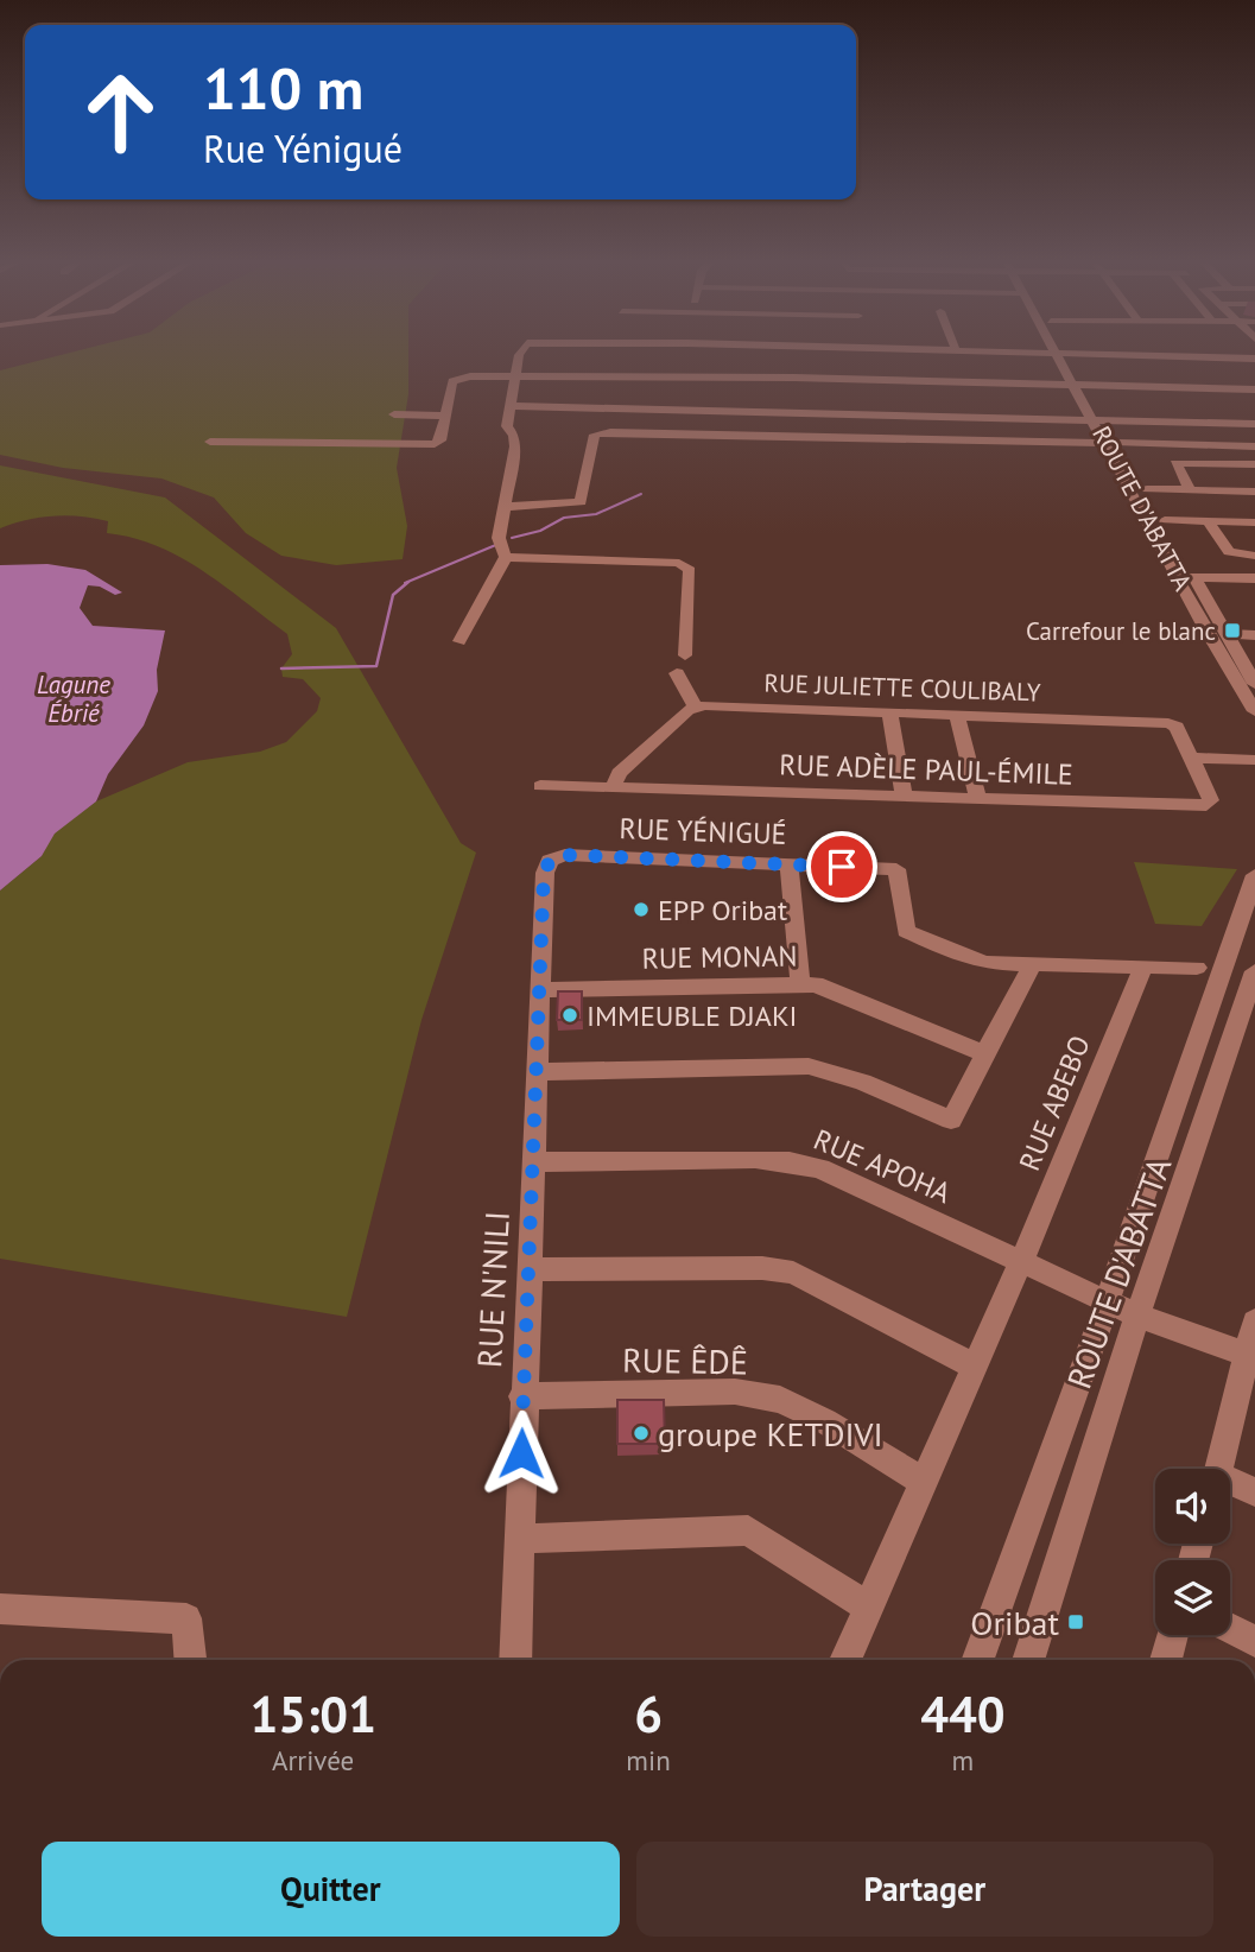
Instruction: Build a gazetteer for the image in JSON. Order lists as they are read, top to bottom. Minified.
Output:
{"streets":{"street":["ROUTE D'ABATTA","RUE JULIETTE COULIBALY","RUE ADÈLE PAUL-ÉMILE","RUE YÉNIGUÉ","RUE MONAN","RUE ABEBO","RUE APOHA","RUE N'NILI","RUE ÊDÊ"]},"crossings":[["ROUTE D'ABATTA","RUE APOHA"],["RUE JULIETTE COULIBALY","RUE ADÈLE PAUL-ÉMILE"],["RUE YÉNIGUÉ","RUE MONAN"],["RUE YÉNIGUÉ","RUE ABEBO"],["RUE YÉNIGUÉ","RUE APOHA"],["RUE YÉNIGUÉ","RUE N'NILI"],["RUE ABEBO","RUE APOHA"],["RUE APOHA","RUE N'NILI"],["RUE N'NILI","RUE ÊDÊ"]],"water":["Lagune Ébrié"],"places":{"transit":["Carrefour le blanc","Oribat"],"other":["EPP Oribat","IMMEUBLE DJAKI","groupe KETDIVI"]},"page":{"turn":["110 m","Rue Yénigué"],"eta":["15:01","Arrivée","6","min","440","m"],"buttons":["Quitter","Partager"]}}
